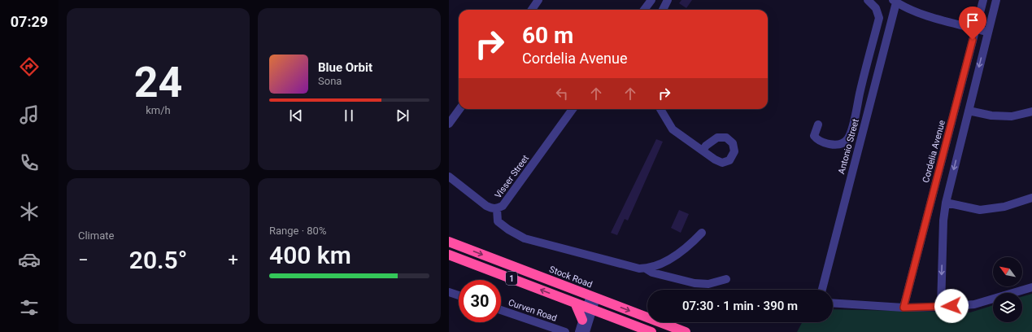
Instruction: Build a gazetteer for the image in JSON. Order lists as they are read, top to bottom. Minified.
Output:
{"streets":{"highway":["Stock Road","1"],"street":["Antonio Street","Cordelia Avenue","Visser Street","Curven Road"]},"north":"top left","page":{"tabs":"07:29","tile":[["24","km/h"],"Climate",["Range · 80%","400 km"]],"turn":["60 m","Cordelia Avenue"],"song":["Blue Orbit","Sona"],"heat":["−","20.5°","+"],"limit":"30","trip":"07:30 · 1 min · 390 m"}}
